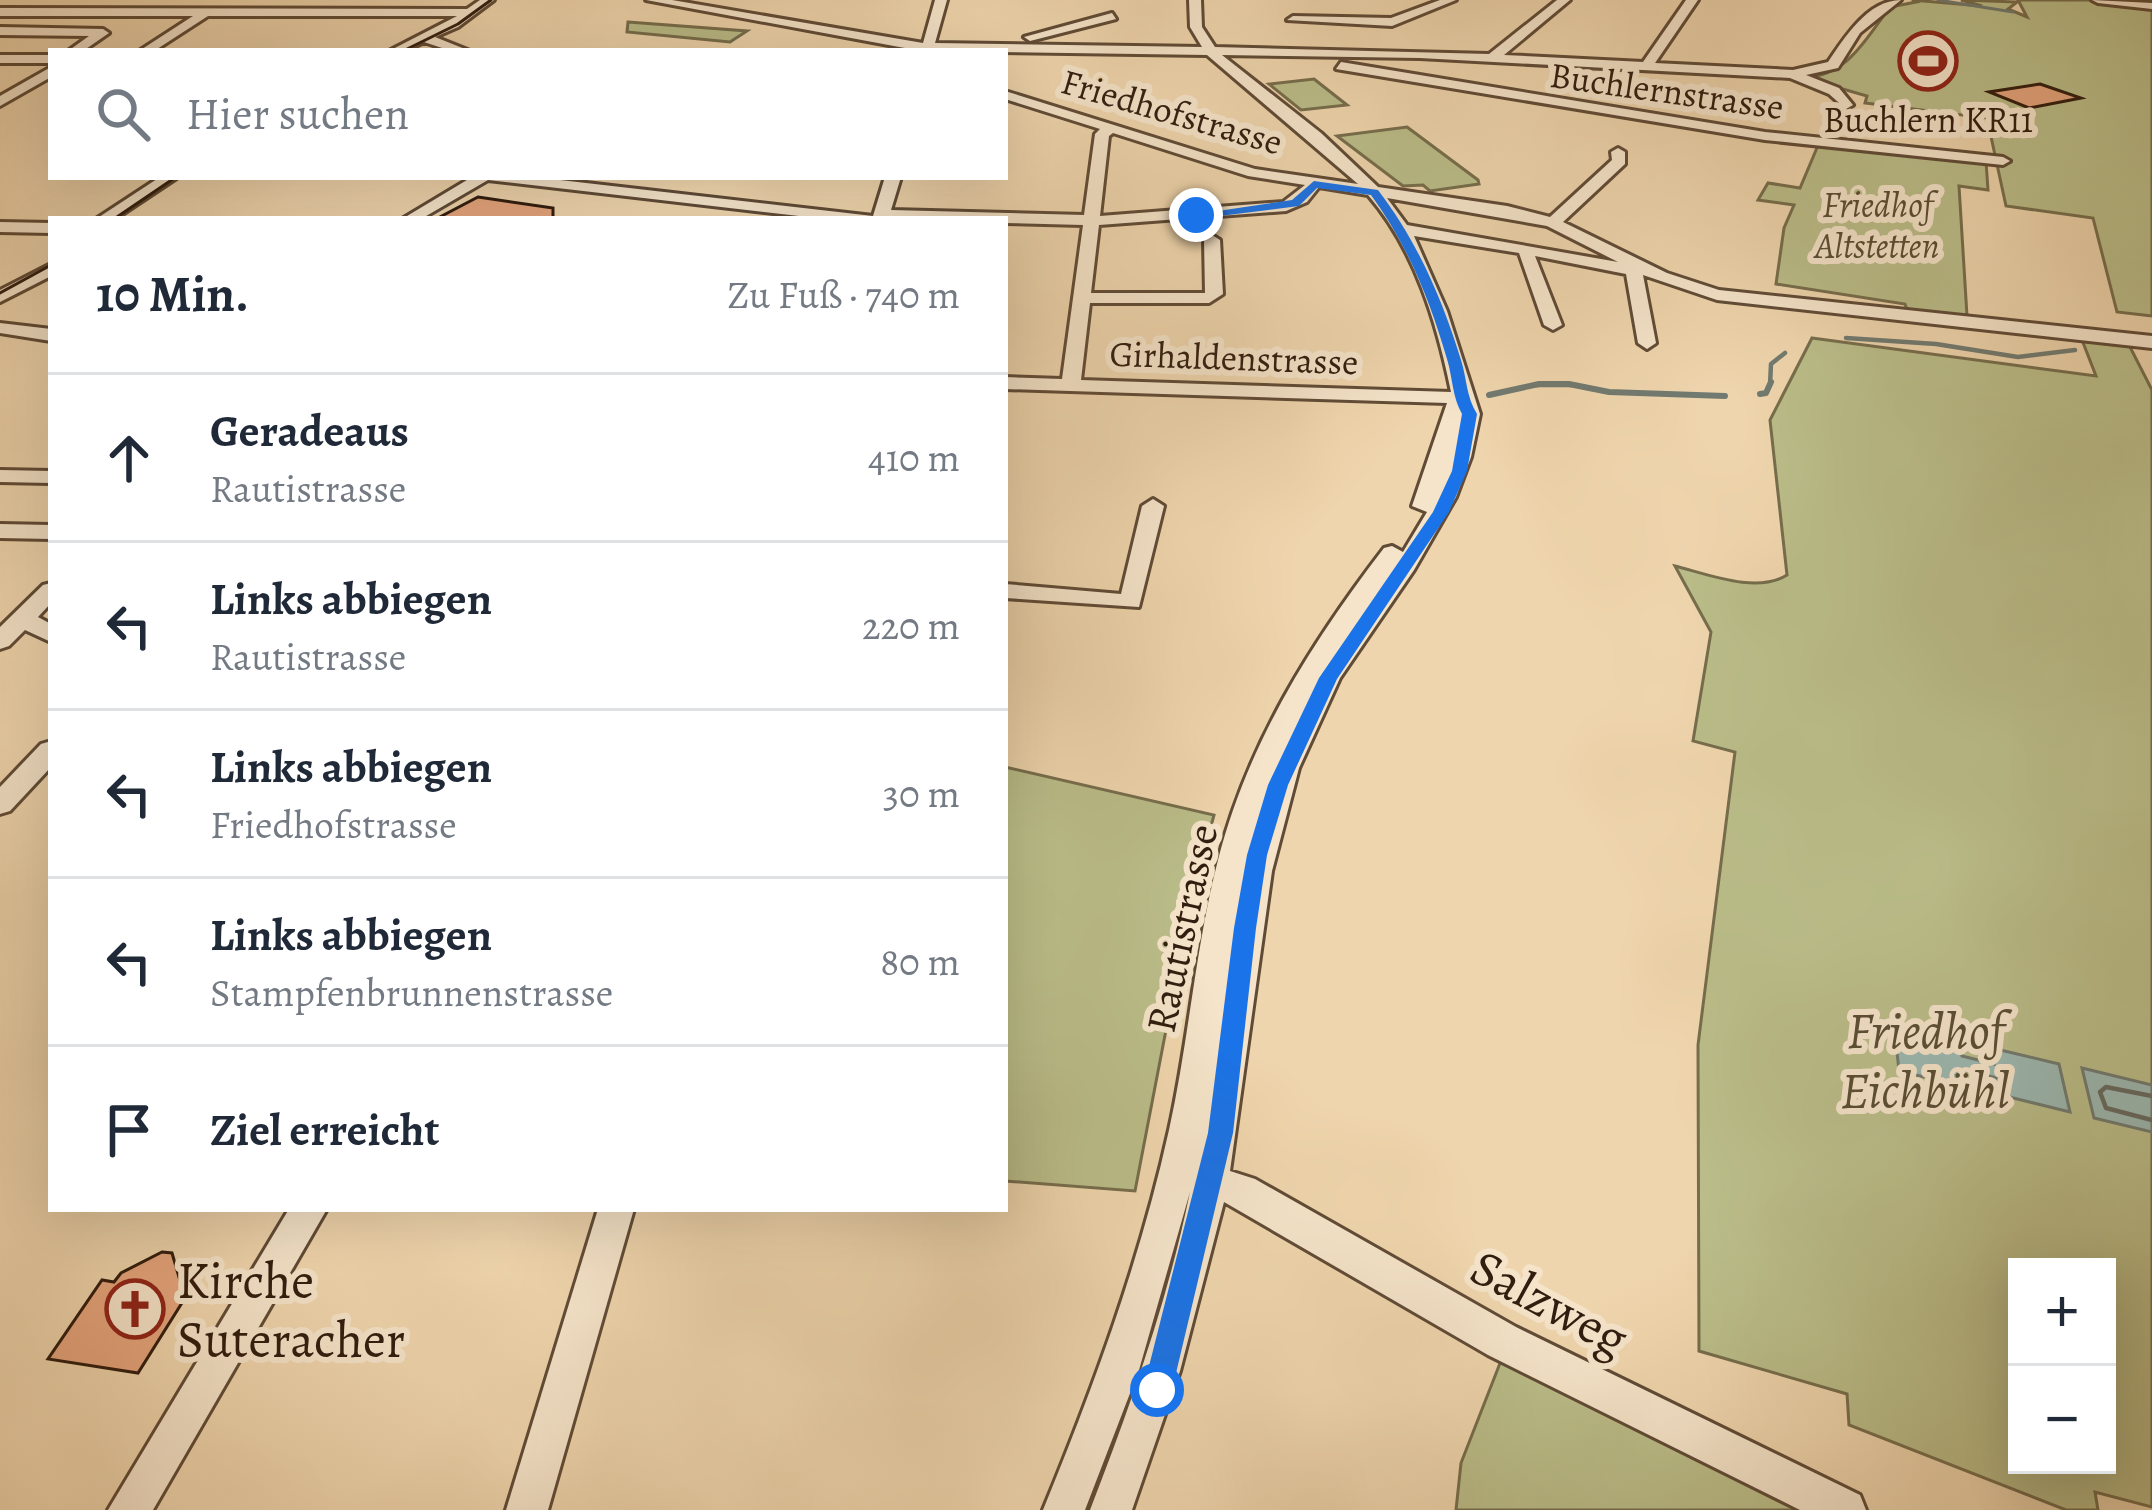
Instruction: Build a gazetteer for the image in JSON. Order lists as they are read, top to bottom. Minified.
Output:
{"streets":{"street":["Buchlernstrasse","Friedhofstrasse","Girhaldenstrasse","Rautistrasse","Salzweg"]},"crossings":[["Girhaldenstrasse","Rautistrasse"],["Rautistrasse","Salzweg"]],"parks":["Friedhof Altstetten","Friedhof Eichbühl"],"places":{"sports":["Buchlern KR11"],"church":["Kirche Suteracher"]},"page":{"search":"Hier suchen","heading":["10 Min.","Zu Fuß · 740 m"],"list":[["Geradeaus","Rautistrasse","410 m"],["Links abbiegen","Rautistrasse","220 m"],["Links abbiegen","Friedhofstrasse","30 m"],["Links abbiegen","Stampfenbrunnenstrasse","80 m"],"Ziel erreicht"],"map_buttons":["+","−"]}}
